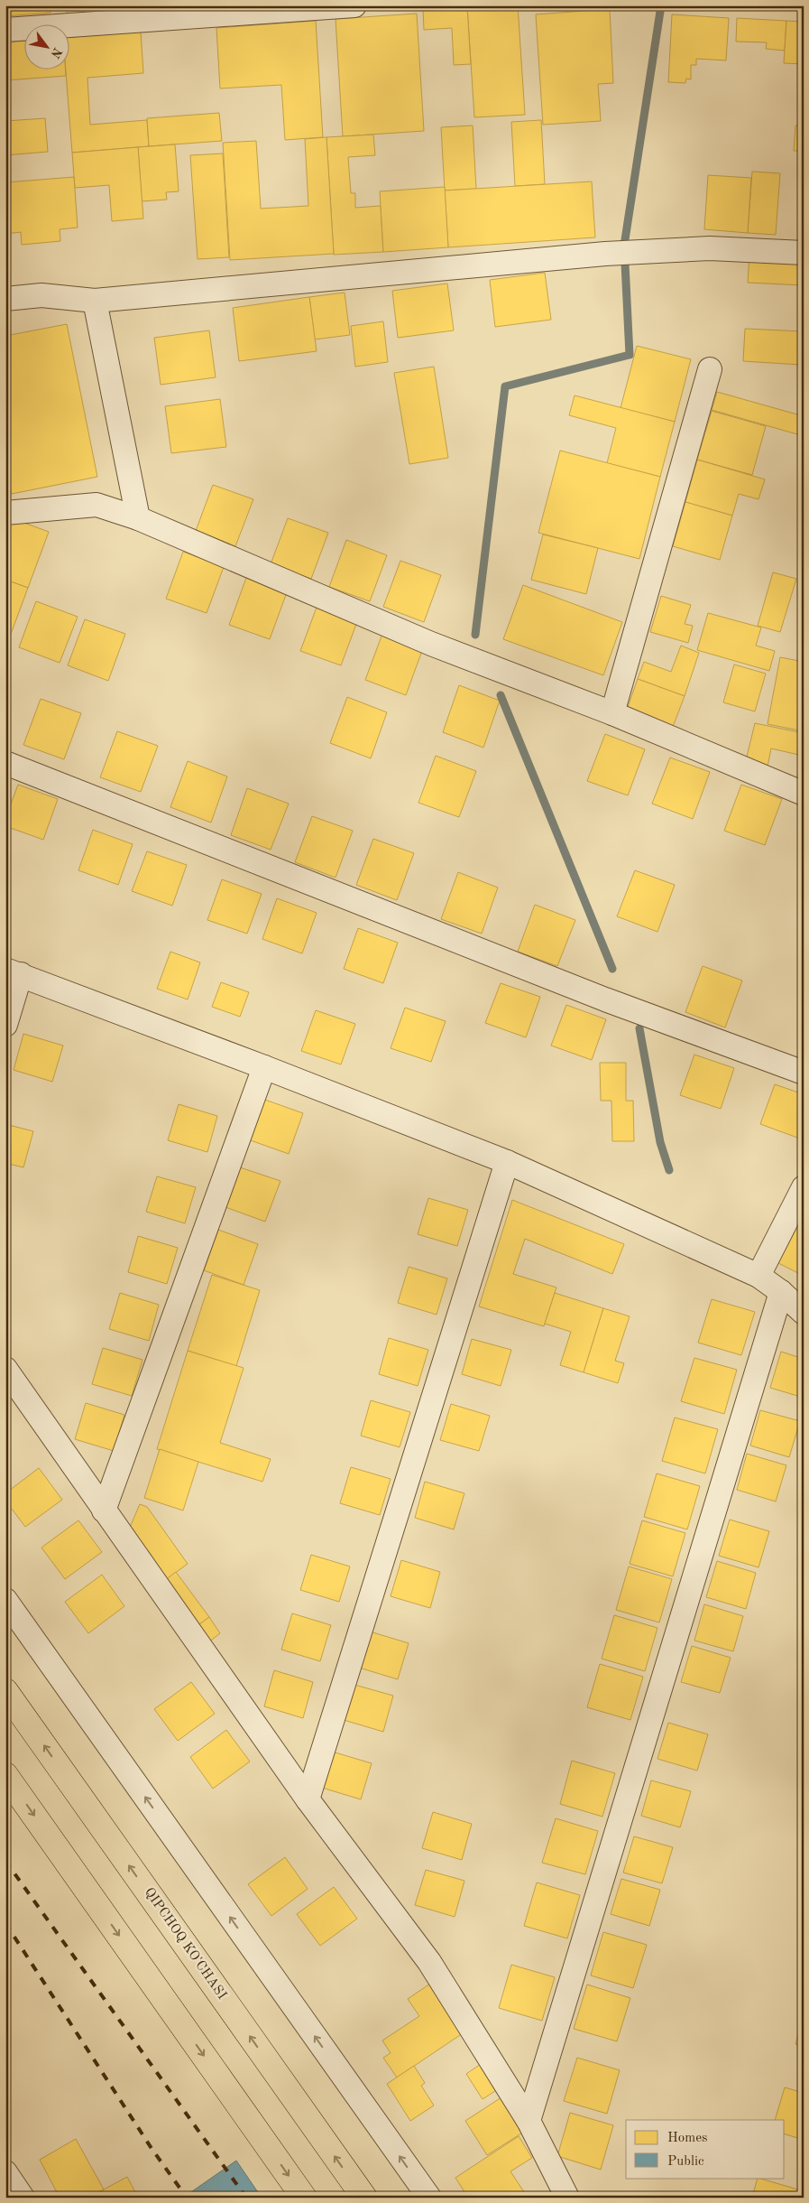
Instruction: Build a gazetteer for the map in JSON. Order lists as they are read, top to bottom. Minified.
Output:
{"streets":{"main road":["QIPCHOQ KO'CHASI"]},"legend":["Homes","Public"],"north":"bottom right"}
